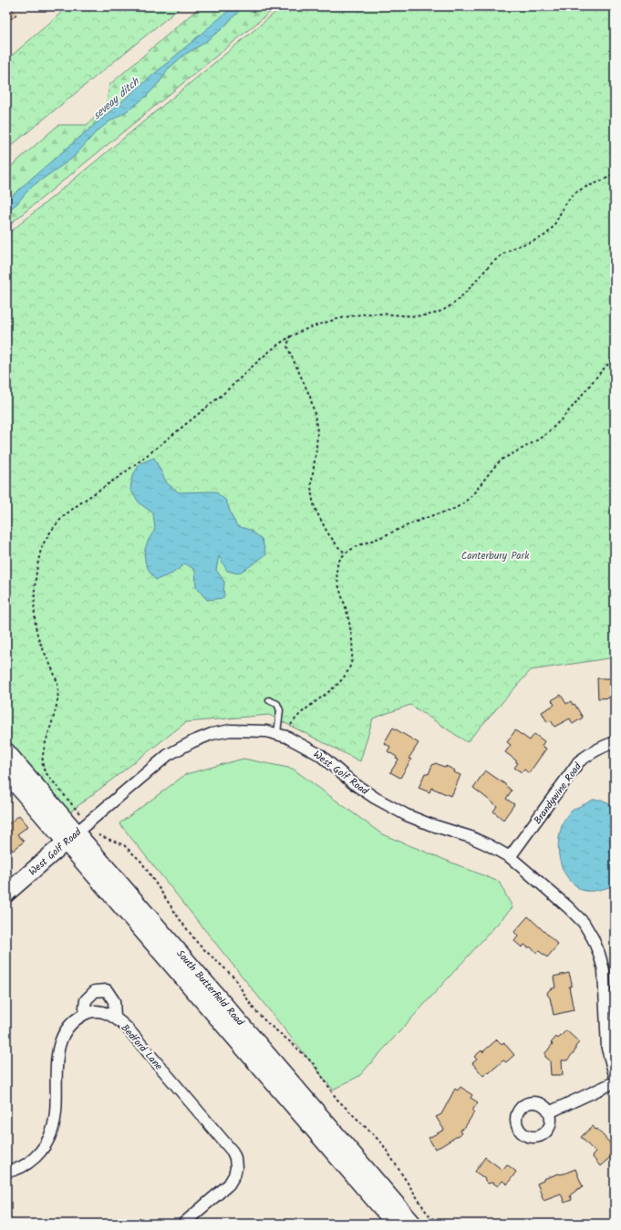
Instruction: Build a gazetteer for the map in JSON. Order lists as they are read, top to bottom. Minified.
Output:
{"streets":{"main road":["West Golf Road","South Butterfield Road"],"street":["Brandywine Road","Bedford Lane"]},"crossings":[["West Golf Road","Brandywine Road"],["West Golf Road","South Butterfield Road"]],"water":["seveay ditch"],"parks":["Canterbury Park"]}
